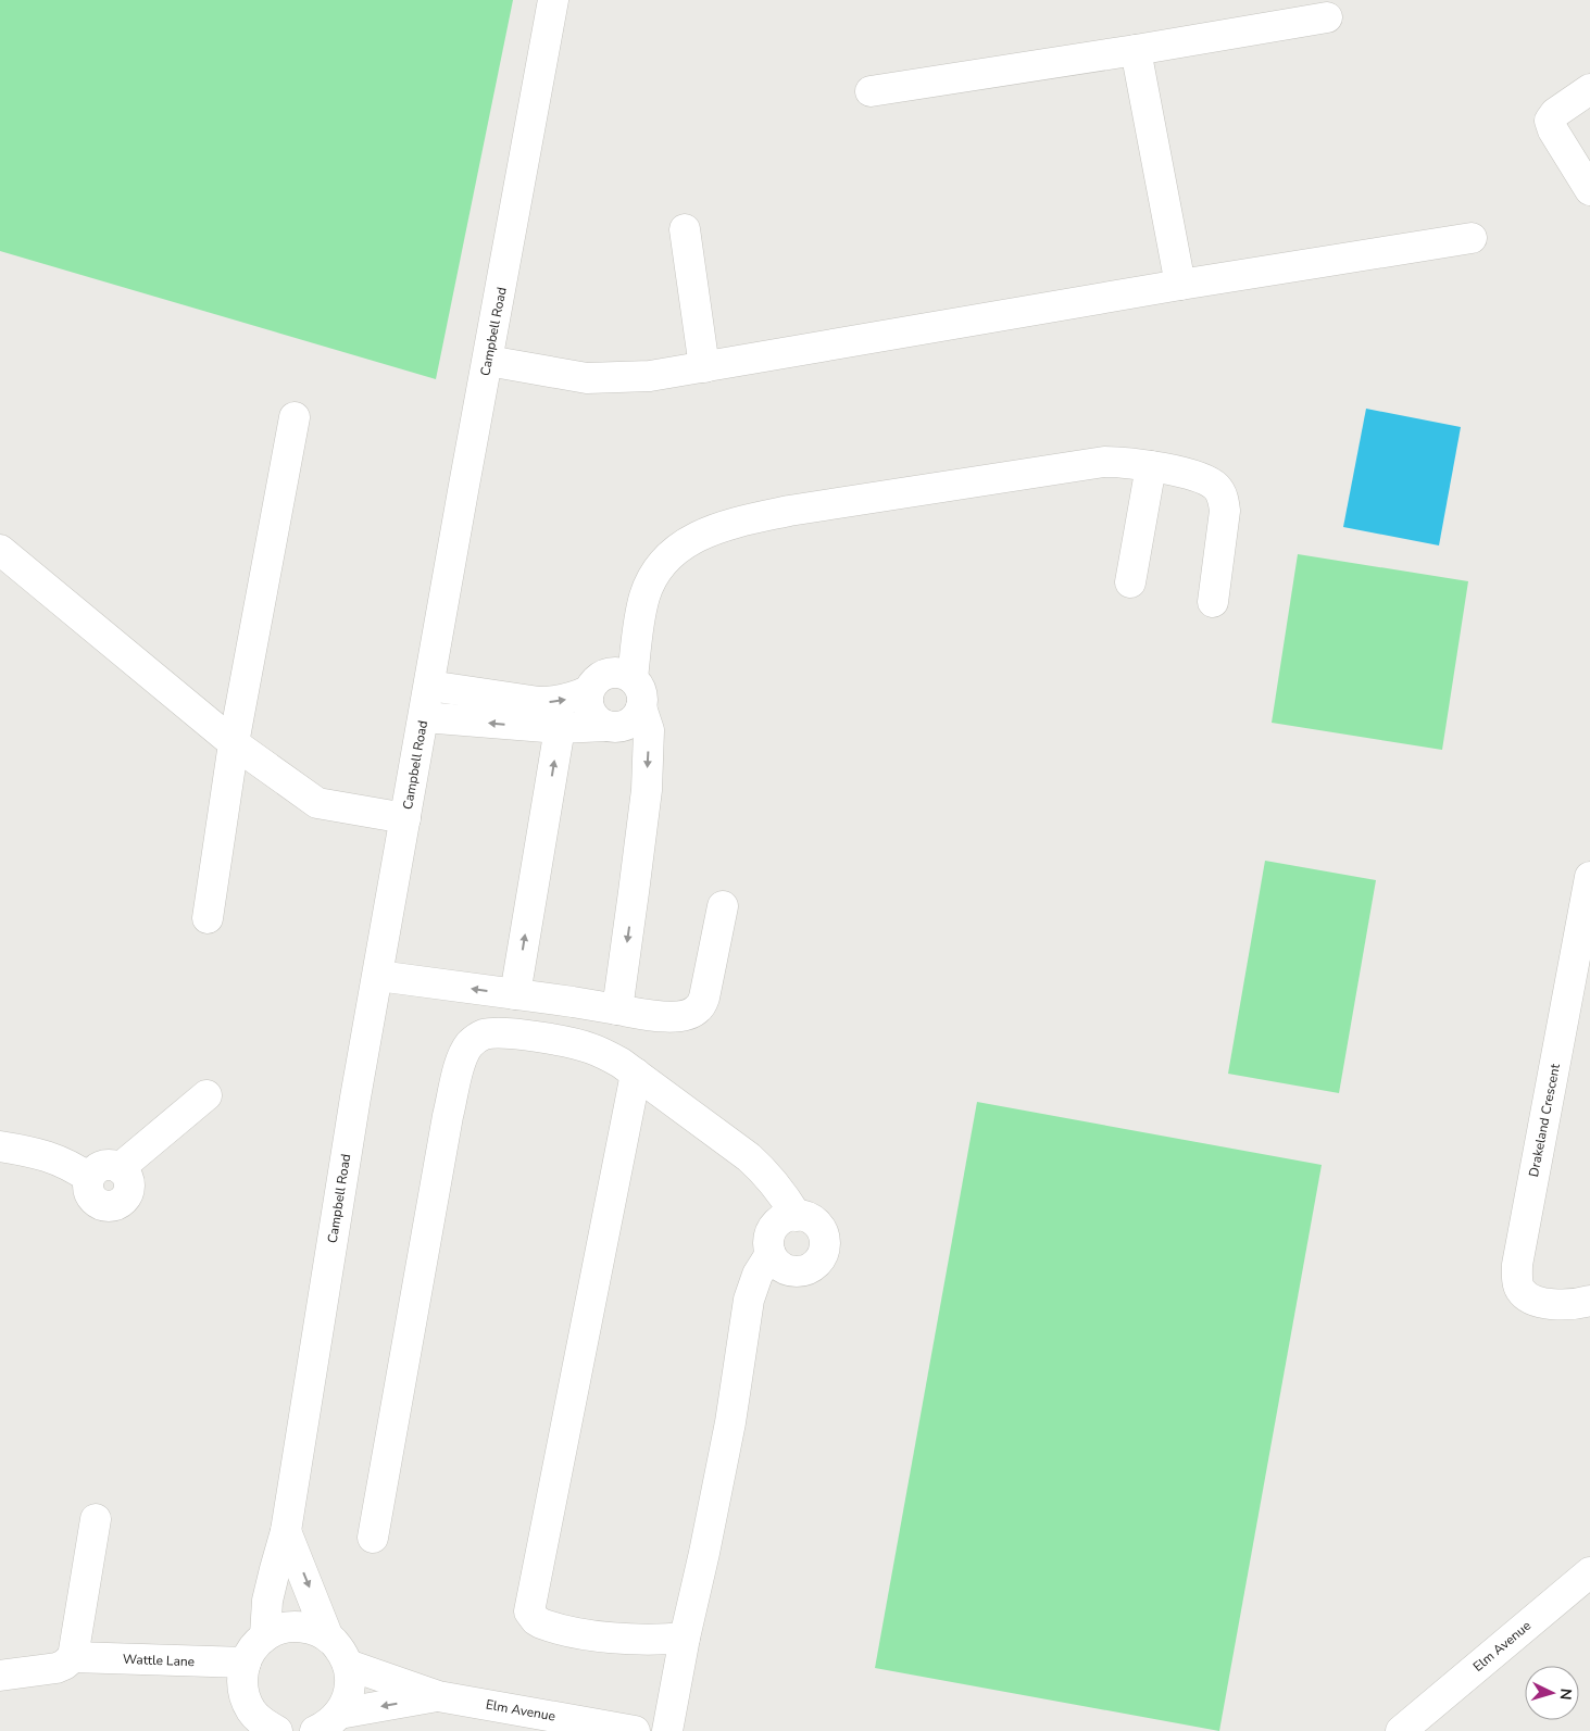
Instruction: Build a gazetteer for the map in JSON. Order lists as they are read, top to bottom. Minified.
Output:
{"streets":{"street":["Campbell Road","Drakeland Crescent","Elm Avenue","Wattle Lane"]},"north":"right"}
